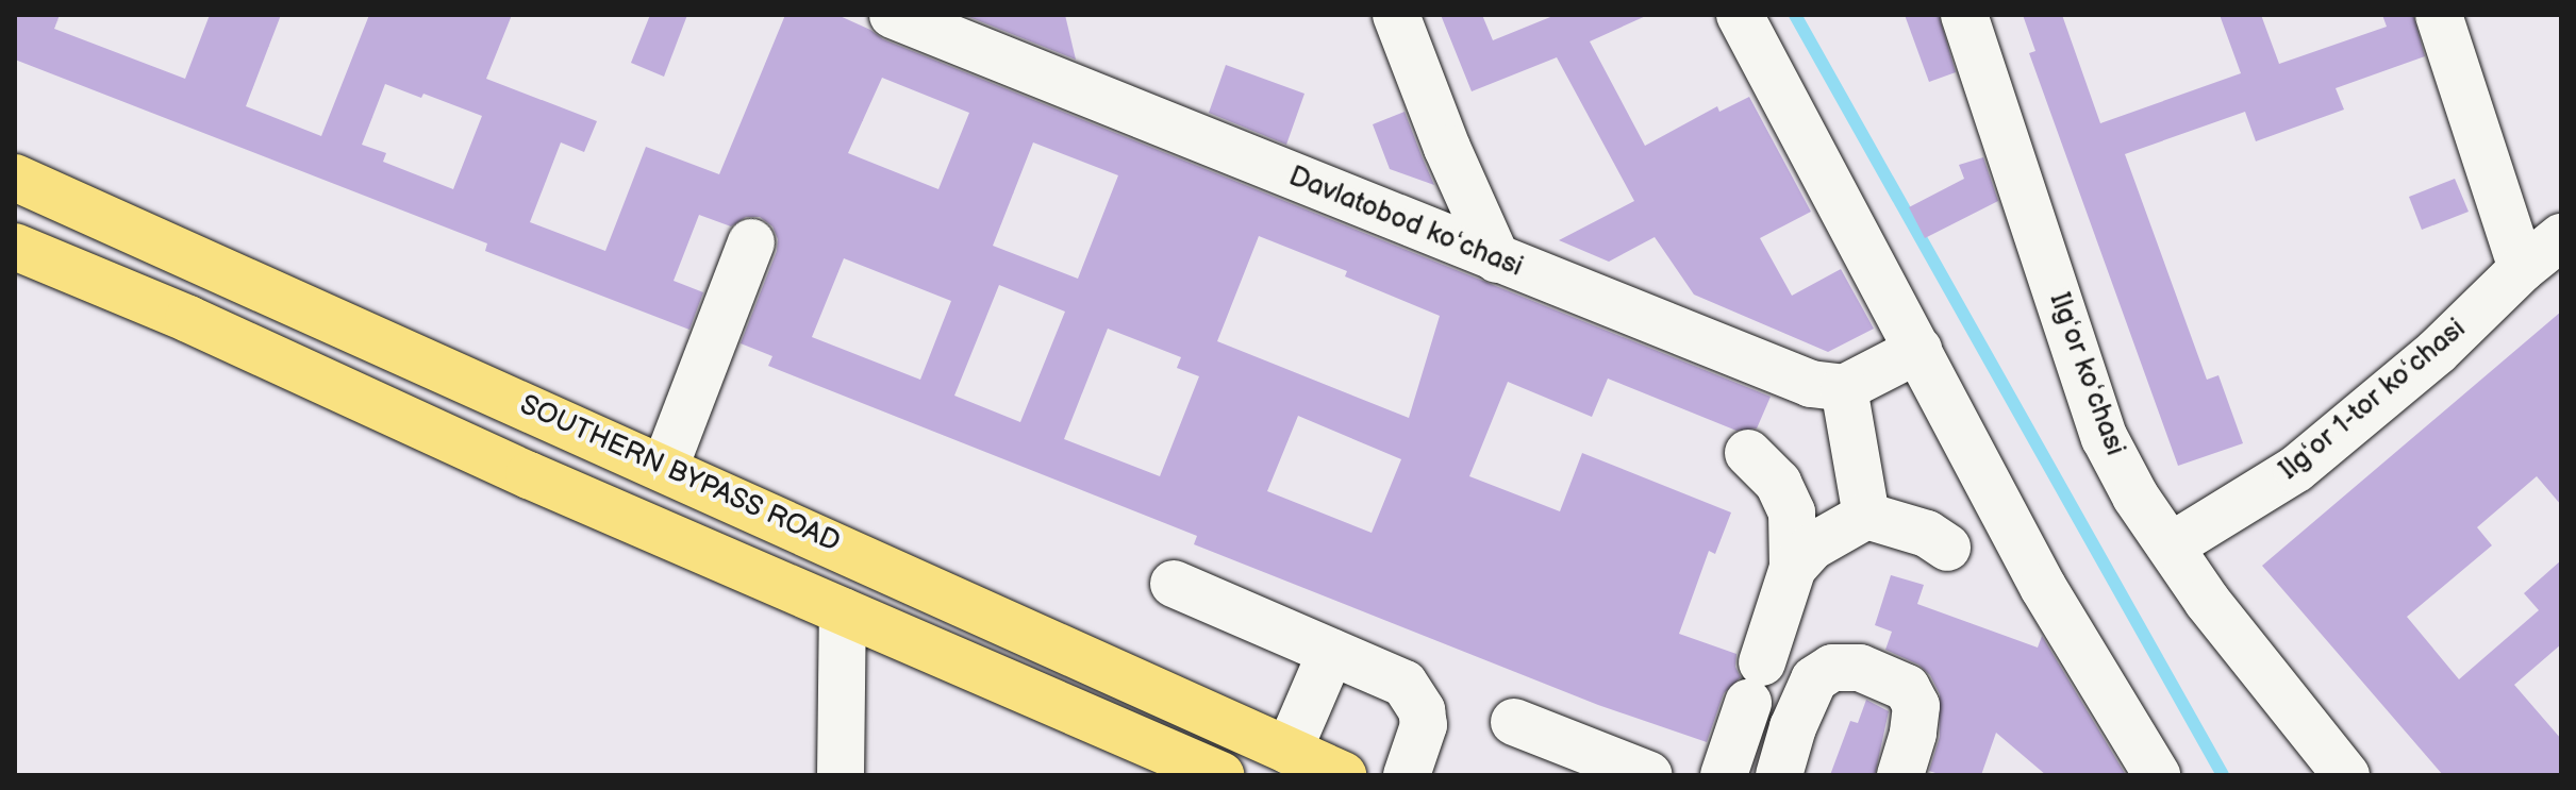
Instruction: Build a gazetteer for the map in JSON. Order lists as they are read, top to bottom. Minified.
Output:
{"streets":{"highway":["SOUTHERN BYPASS ROAD"],"street":["Davlatobod koʻchasi","Ilgʻor koʻchasi","Ilgʻor 1-tor koʻchasi"]},"crossings":[["Ilgʻor koʻchasi","Ilgʻor 1-tor koʻchasi"]]}
